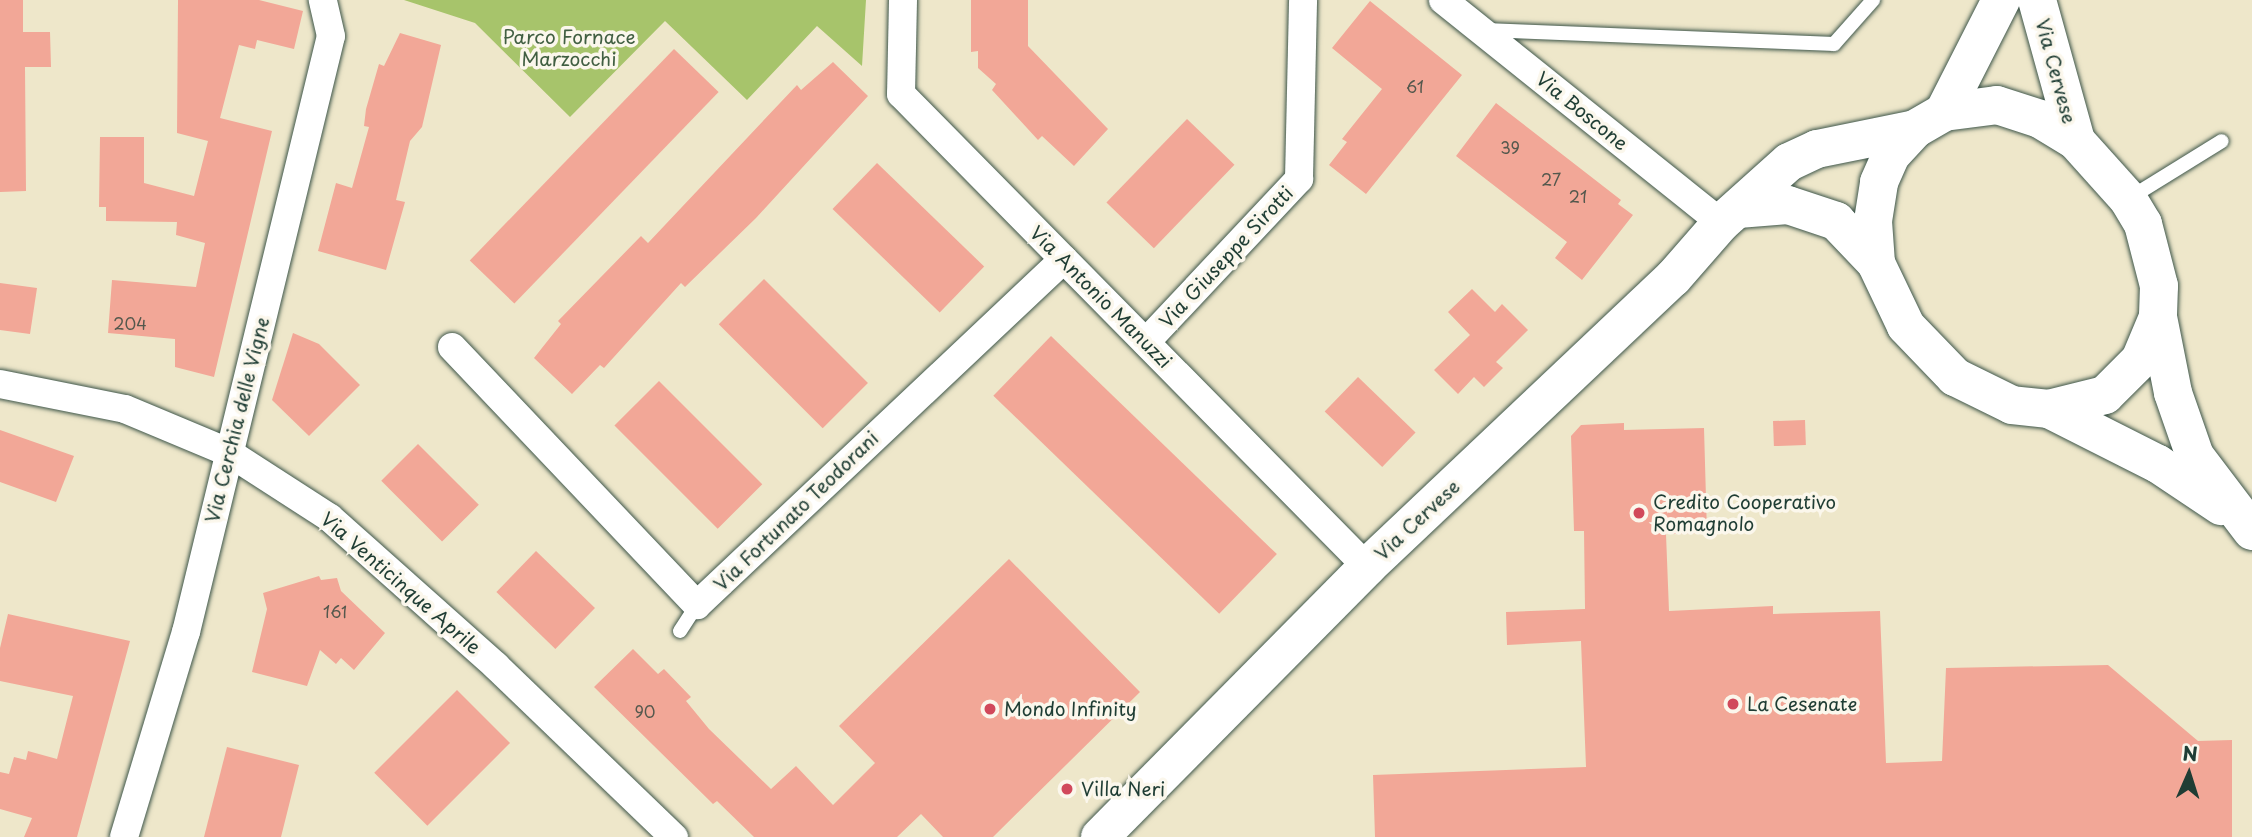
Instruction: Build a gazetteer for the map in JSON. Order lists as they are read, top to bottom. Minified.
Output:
{"streets":{"main road":["Via Cervese"],"street":["Via Boscone","Via Giuseppe Sirotti","Via Antonio Manuzzi","Via Cerchia delle Vigne","Via Fortunato Teodorani","Via Venticinque Aprile"]},"crossings":[["Via Cervese","Via Boscone"],["Via Cervese","Via Antonio Manuzzi"],["Via Giuseppe Sirotti","Via Antonio Manuzzi"],["Via Antonio Manuzzi","Via Fortunato Teodorani"],["Via Cerchia delle Vigne","Via Venticinque Aprile"]],"parks":["Parco Fornace Marzocchi"],"places":["Credito Cooperativo Romagnolo","La Cesenate","Mondo Infinity","Villa Neri"],"house_numbers":["61","39","27","21","204","161","90"],"north":"top"}
